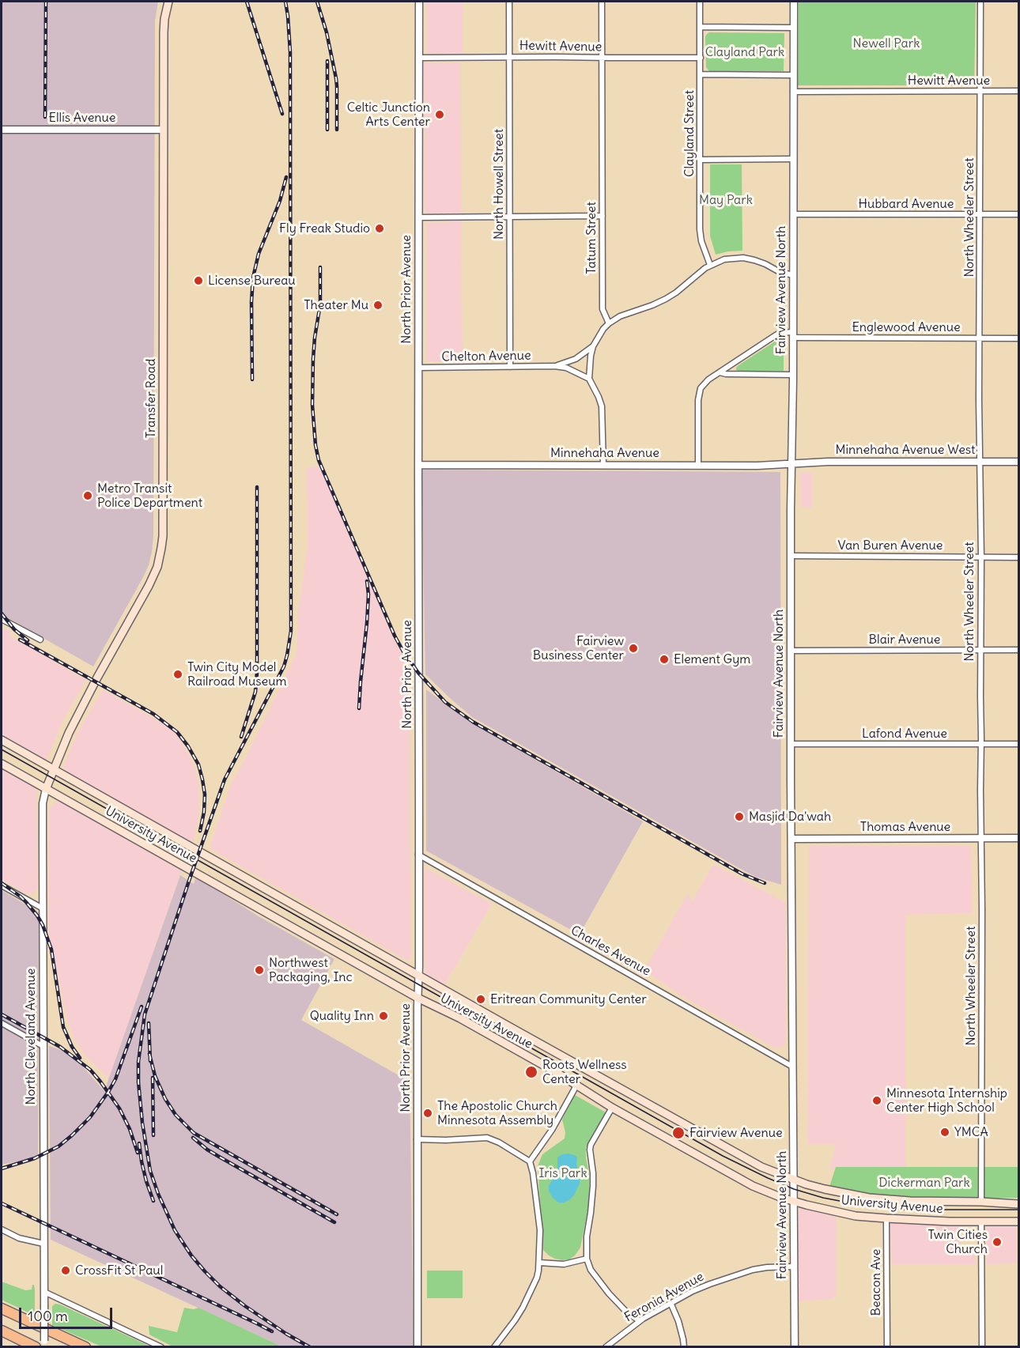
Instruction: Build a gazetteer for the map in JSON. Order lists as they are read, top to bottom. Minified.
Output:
{"streets":{"main road":["Transfer Road","University Avenue","North Cleveland Avenue"],"street":["Hewitt Avenue","Ellis Avenue","Clayland Street","North Howell Street","Hubbard Avenue","North Wheeler Street","Tatum Street","North Prior Avenue","Fairview Avenue North","Englewood Avenue","Chelton Avenue","Minnehaha Avenue West","Minnehaha Avenue","Van Buren Avenue","Blair Avenue","Lafond Avenue","Thomas Avenue","Charles Avenue","Beacon Ave","Feronia Avenue"]},"crossings":[["Hewitt Avenue","Clayland Street"],["Hewitt Avenue","North Howell Street"],["Hewitt Avenue","North Wheeler Street"],["Hewitt Avenue","Tatum Street"],["Hewitt Avenue","North Prior Avenue"],["Hewitt Avenue","Fairview Avenue North"],["Ellis Avenue","Transfer Road"],["North Howell Street","Chelton Avenue"],["Hubbard Avenue","North Wheeler Street"],["Hubbard Avenue","Fairview Avenue North"],["North Wheeler Street","Englewood Avenue"],["North Wheeler Street","Minnehaha Avenue West"],["North Wheeler Street","Van Buren Avenue"],["North Wheeler Street","Blair Avenue"],["North Wheeler Street","Lafond Avenue"],["North Wheeler Street","Thomas Avenue"],["North Wheeler Street","University Avenue"],["North Prior Avenue","Chelton Avenue"],["North Prior Avenue","Minnehaha Avenue"],["North Prior Avenue","University Avenue"],["North Prior Avenue","Charles Avenue"],["Fairview Avenue North","Englewood Avenue"],["Fairview Avenue North","Minnehaha Avenue West"],["Fairview Avenue North","Minnehaha Avenue"],["Fairview Avenue North","Van Buren Avenue"],["Fairview Avenue North","Blair Avenue"],["Fairview Avenue North","Lafond Avenue"],["Fairview Avenue North","Thomas Avenue"],["Fairview Avenue North","University Avenue"],["Fairview Avenue North","Charles Avenue"],["Fairview Avenue North","Feronia Avenue"],["Englewood Avenue","Minnehaha Avenue"],["Transfer Road","University Avenue"],["Transfer Road","North Cleveland Avenue"],["Minnehaha Avenue West","Minnehaha Avenue"],["University Avenue","North Cleveland Avenue"],["University Avenue","Beacon Ave"]],"parks":["Newell Park","Clayland Park","May Park","Iris Park","Dickerman Park"],"places":["Celtic Junction Arts Center","Fly Freak Studio","License Bureau","Theater Mu","Metro Transit Police Department","Fairview Business Center","Element Gym","Twin City Model Railroad Museum","Masjid Da'wah","Northwest Packaging, Inc","Eritrean Community Center","Quality Inn","Roots Wellness Center","Minnesota Internship Center High School","The Apostolic Church Minnesota Assembly","YMCA","Fairview Avenue","Twin Cities Church","CrossFit St Paul"],"scale_bar":"100 m"}
